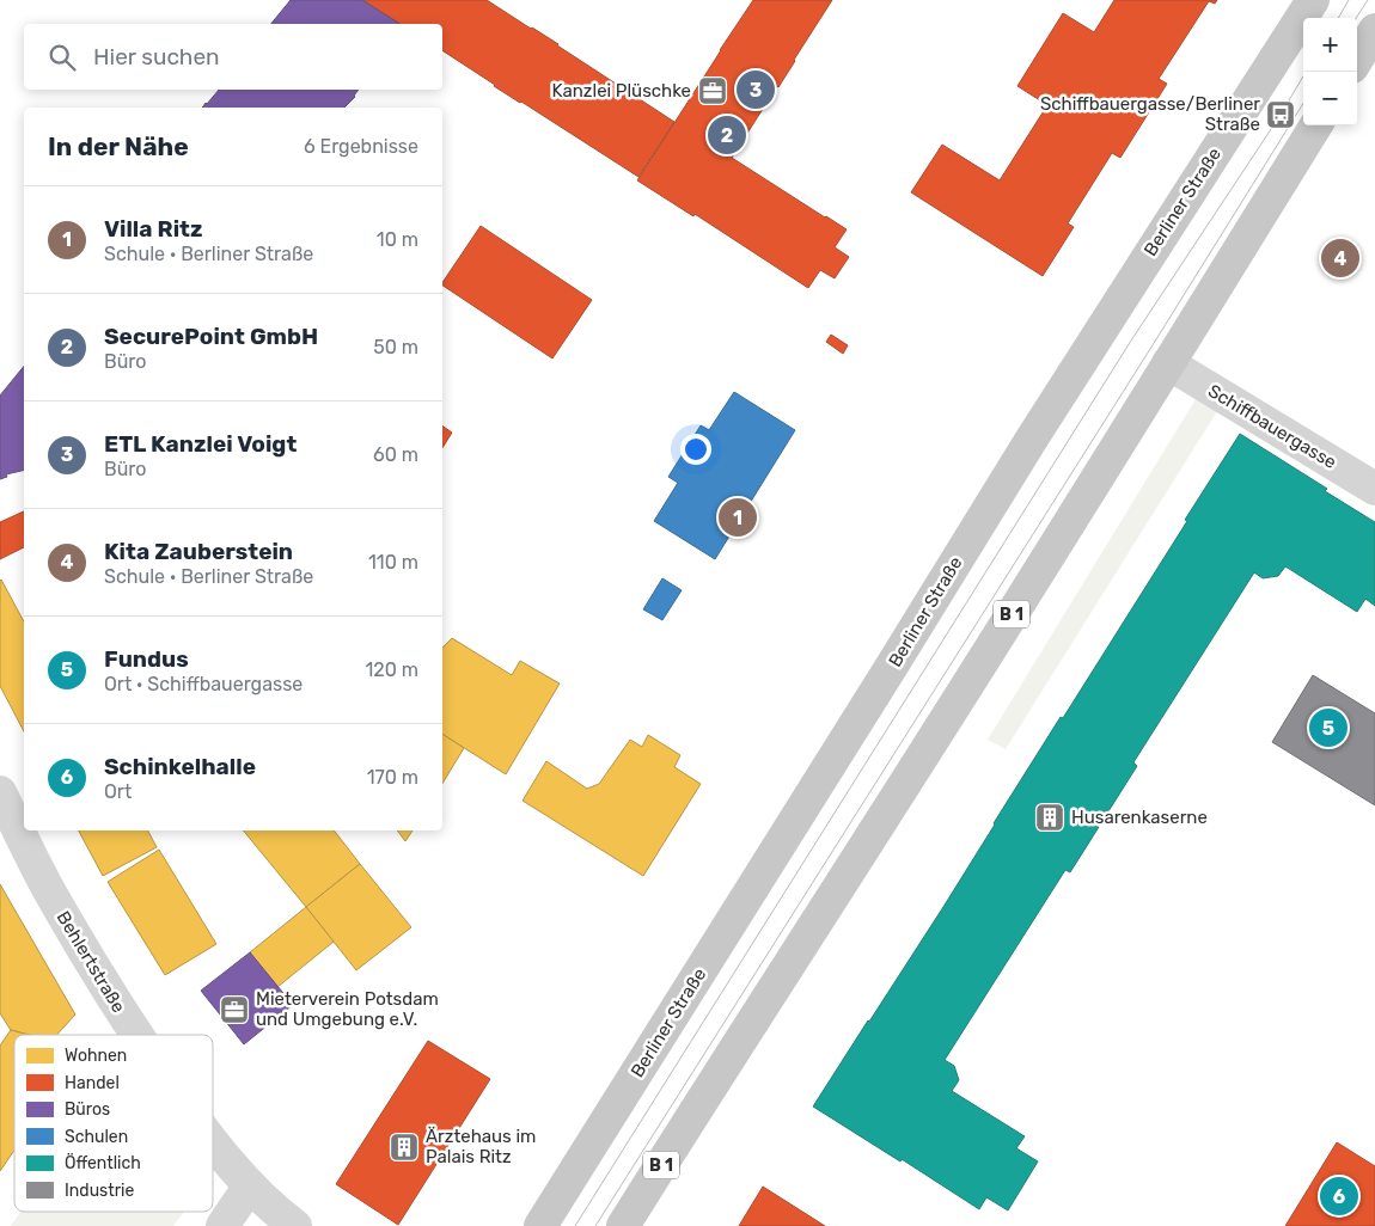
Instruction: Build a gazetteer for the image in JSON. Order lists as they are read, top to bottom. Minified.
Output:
{"streets":{"main road":["Berliner Straße","B 1"],"street":["Schiffbauergasse","Behlertstraße"]},"crossings":[["Schiffbauergasse","B 1"]],"places":{"office":["Kanzlei Plüschke","Mieterverein Potsdam und Umgebung e.V."],"bus stop":["Schiffbauergasse/Berliner Straße"],"building":["Husarenkaserne","Ärztehaus im Palais Ritz"]},"legend":["Wohnen","Handel","Büros","Schulen","Öffentlich","Industrie"],"page":{"map_buttons":["+","−"],"search":"Hier suchen","pins":["3","2","4","1","5","6"],"heading":["In der Nähe","6 Ergebnisse"],"list":[{"mark":"1","name":"Villa Ritz","note":"Schule · Berliner Straße","value":"10 m"},{"mark":"2","name":"SecurePoint GmbH","note":"Büro","value":"50 m"},{"mark":"3","name":"ETL Kanzlei Voigt","note":"Büro","value":"60 m"},{"mark":"4","name":"Kita Zauberstein","note":"Schule · Berliner Straße","value":"110 m"},{"mark":"5","name":"Fundus","note":"Ort · Schiffbauergasse","value":"120 m"},{"mark":"6","name":"Schinkelhalle","note":"Ort","value":"170 m"}]}}
